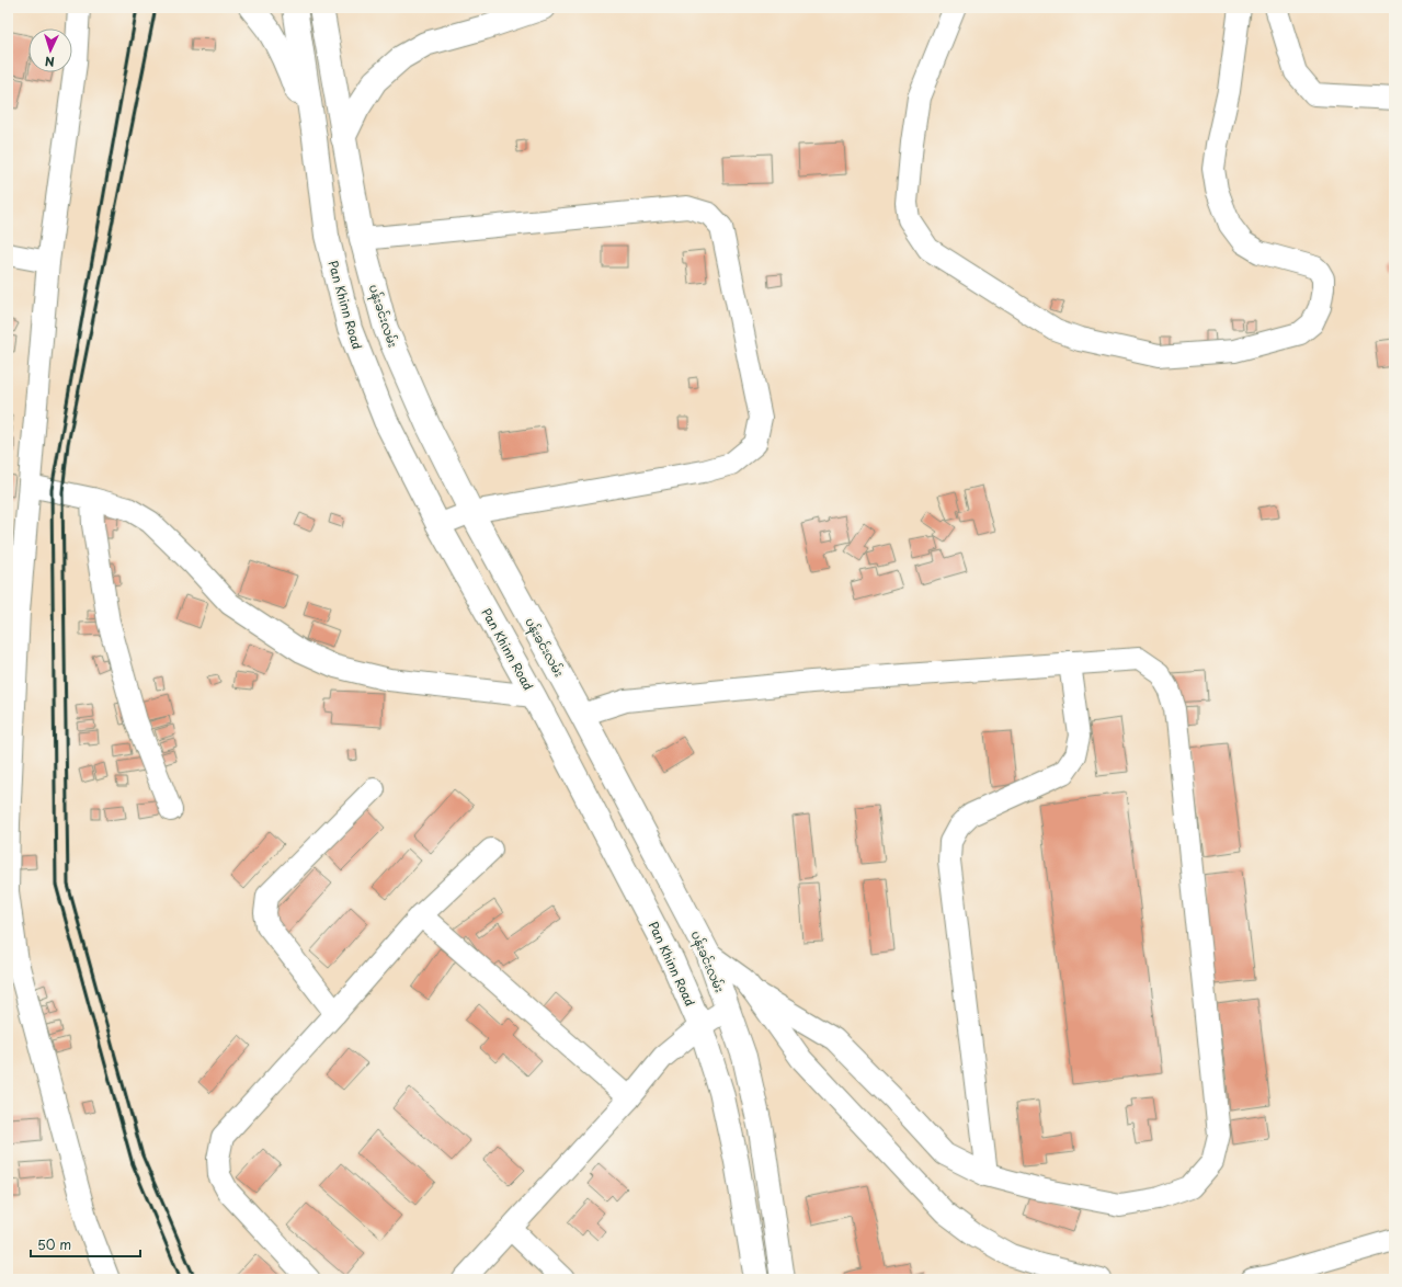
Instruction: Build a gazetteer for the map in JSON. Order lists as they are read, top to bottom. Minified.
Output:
{"streets":{"main road":["Pan Khinn Road","ပန်းခင်းလမ်း"]},"scale_bar":"50 m","north":"bottom"}
